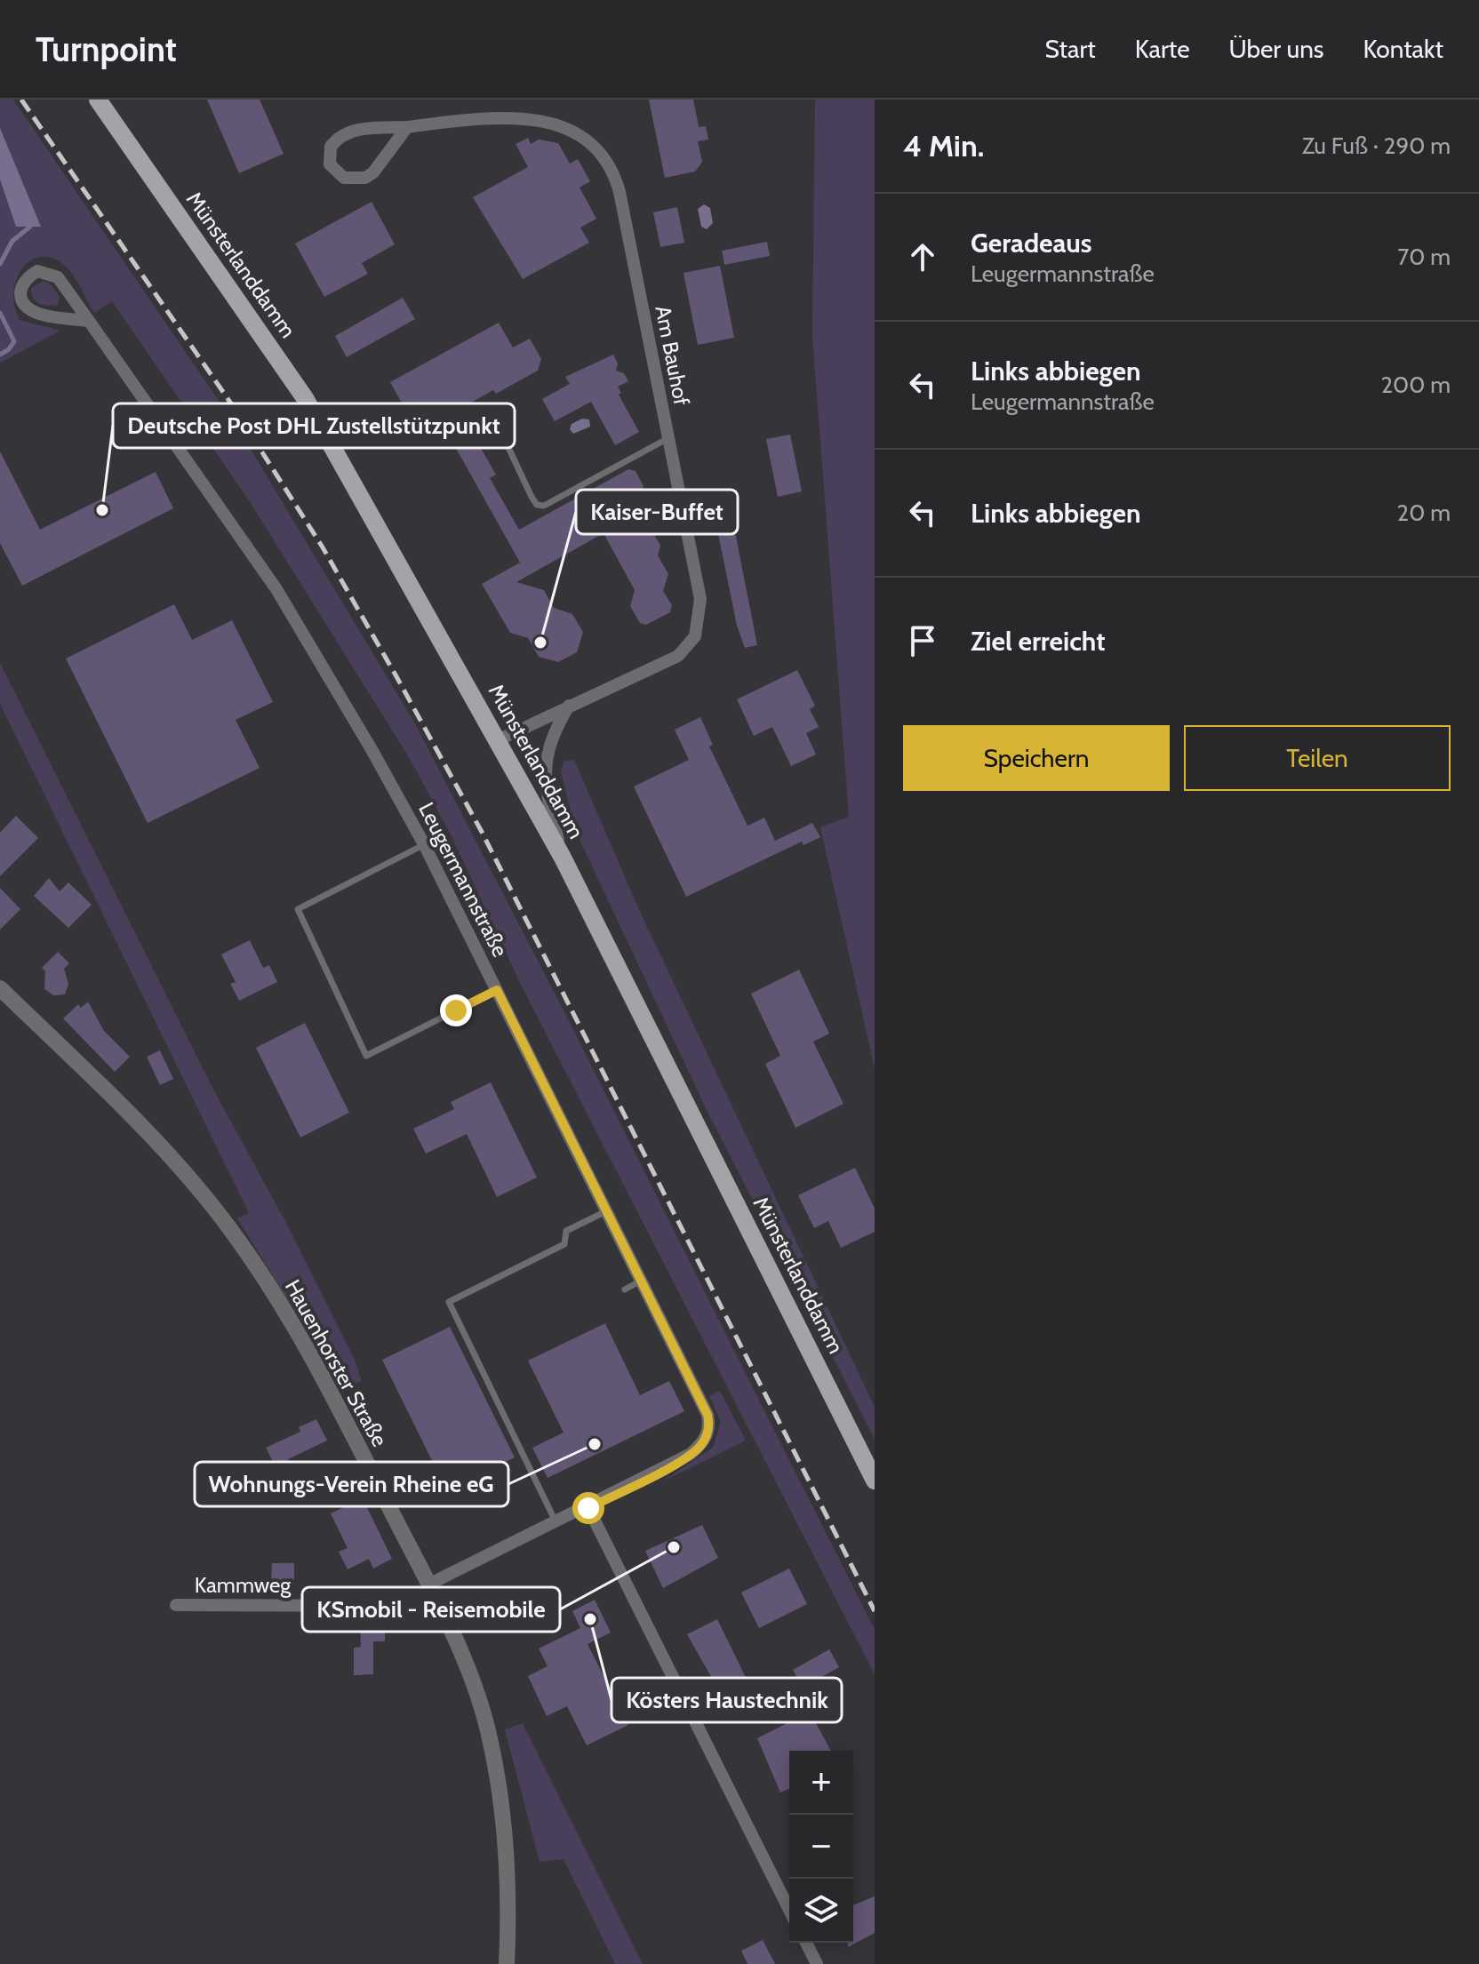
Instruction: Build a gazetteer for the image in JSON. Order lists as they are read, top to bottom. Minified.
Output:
{"streets":{"main road":["Münsterlanddamm"],"street":["Am Bauhof","Leugermannstraße","Hauenhorster Straße","Kammweg"]},"crossings":[["Münsterlanddamm","Am Bauhof"],["Leugermannstraße","Hauenhorster Straße"],["Leugermannstraße","Kammweg"],["Hauenhorster Straße","Kammweg"]],"places":["Deutsche Post DHL Zustellstützpunkt","Kaiser-Buffet","Wohnungs-Verein Rheine eG","KSmobil - Reisemobile","Kösters Haustechnik"],"page":{"header":"Turnpoint","nav":["Start","Karte","Über uns","Kontakt"],"heading":["4 Min.","Zu Fuß · 290 m"],"list":[["Geradeaus","Leugermannstraße","70 m"],["Links abbiegen","Leugermannstraße","200 m"],["Links abbiegen","20 m"],"Ziel erreicht"],"buttons":["Speichern","Teilen"],"map_buttons":["+","−"]}}
